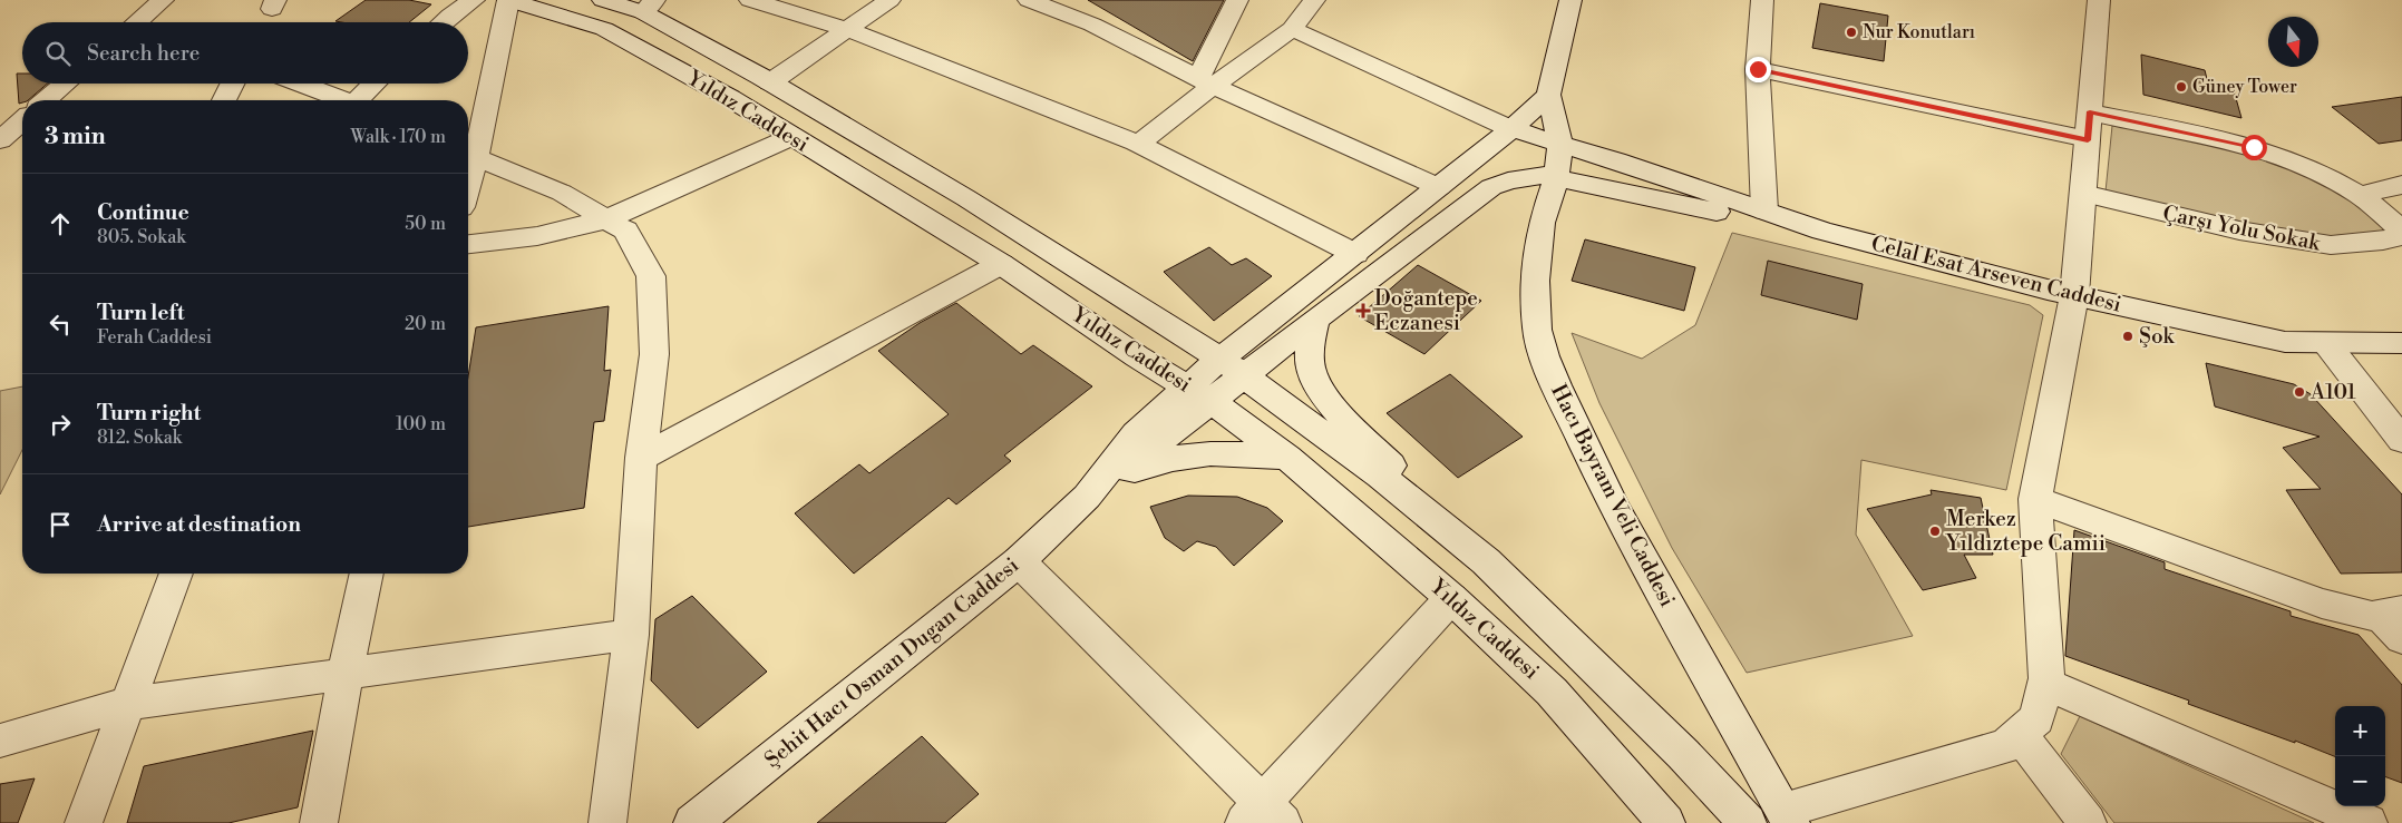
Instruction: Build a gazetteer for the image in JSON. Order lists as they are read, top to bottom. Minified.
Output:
{"streets":{"street":["Yıldız Caddesi","Çarşı Yolu Sokak","Celal Esat Arseven Caddesi","Hacı Bayram Veli Caddesi","Şehit Hacı Osman Dugan Caddesi"]},"places":{"other":["Nur Konutları","Güney Tower","Şok","A101","Merkez Yıldıztepe Camii"],"health":["Doğantepe Eczanesi"]},"north":"bottom","page":{"search":"Search here","heading":["3 min","Walk · 170 m"],"list":[["Continue","805. Sokak","50 m"],["Turn left","Ferah Caddesi","20 m"],["Turn right","812. Sokak","100 m"],"Arrive at destination"],"map_buttons":["+","−"]}}
